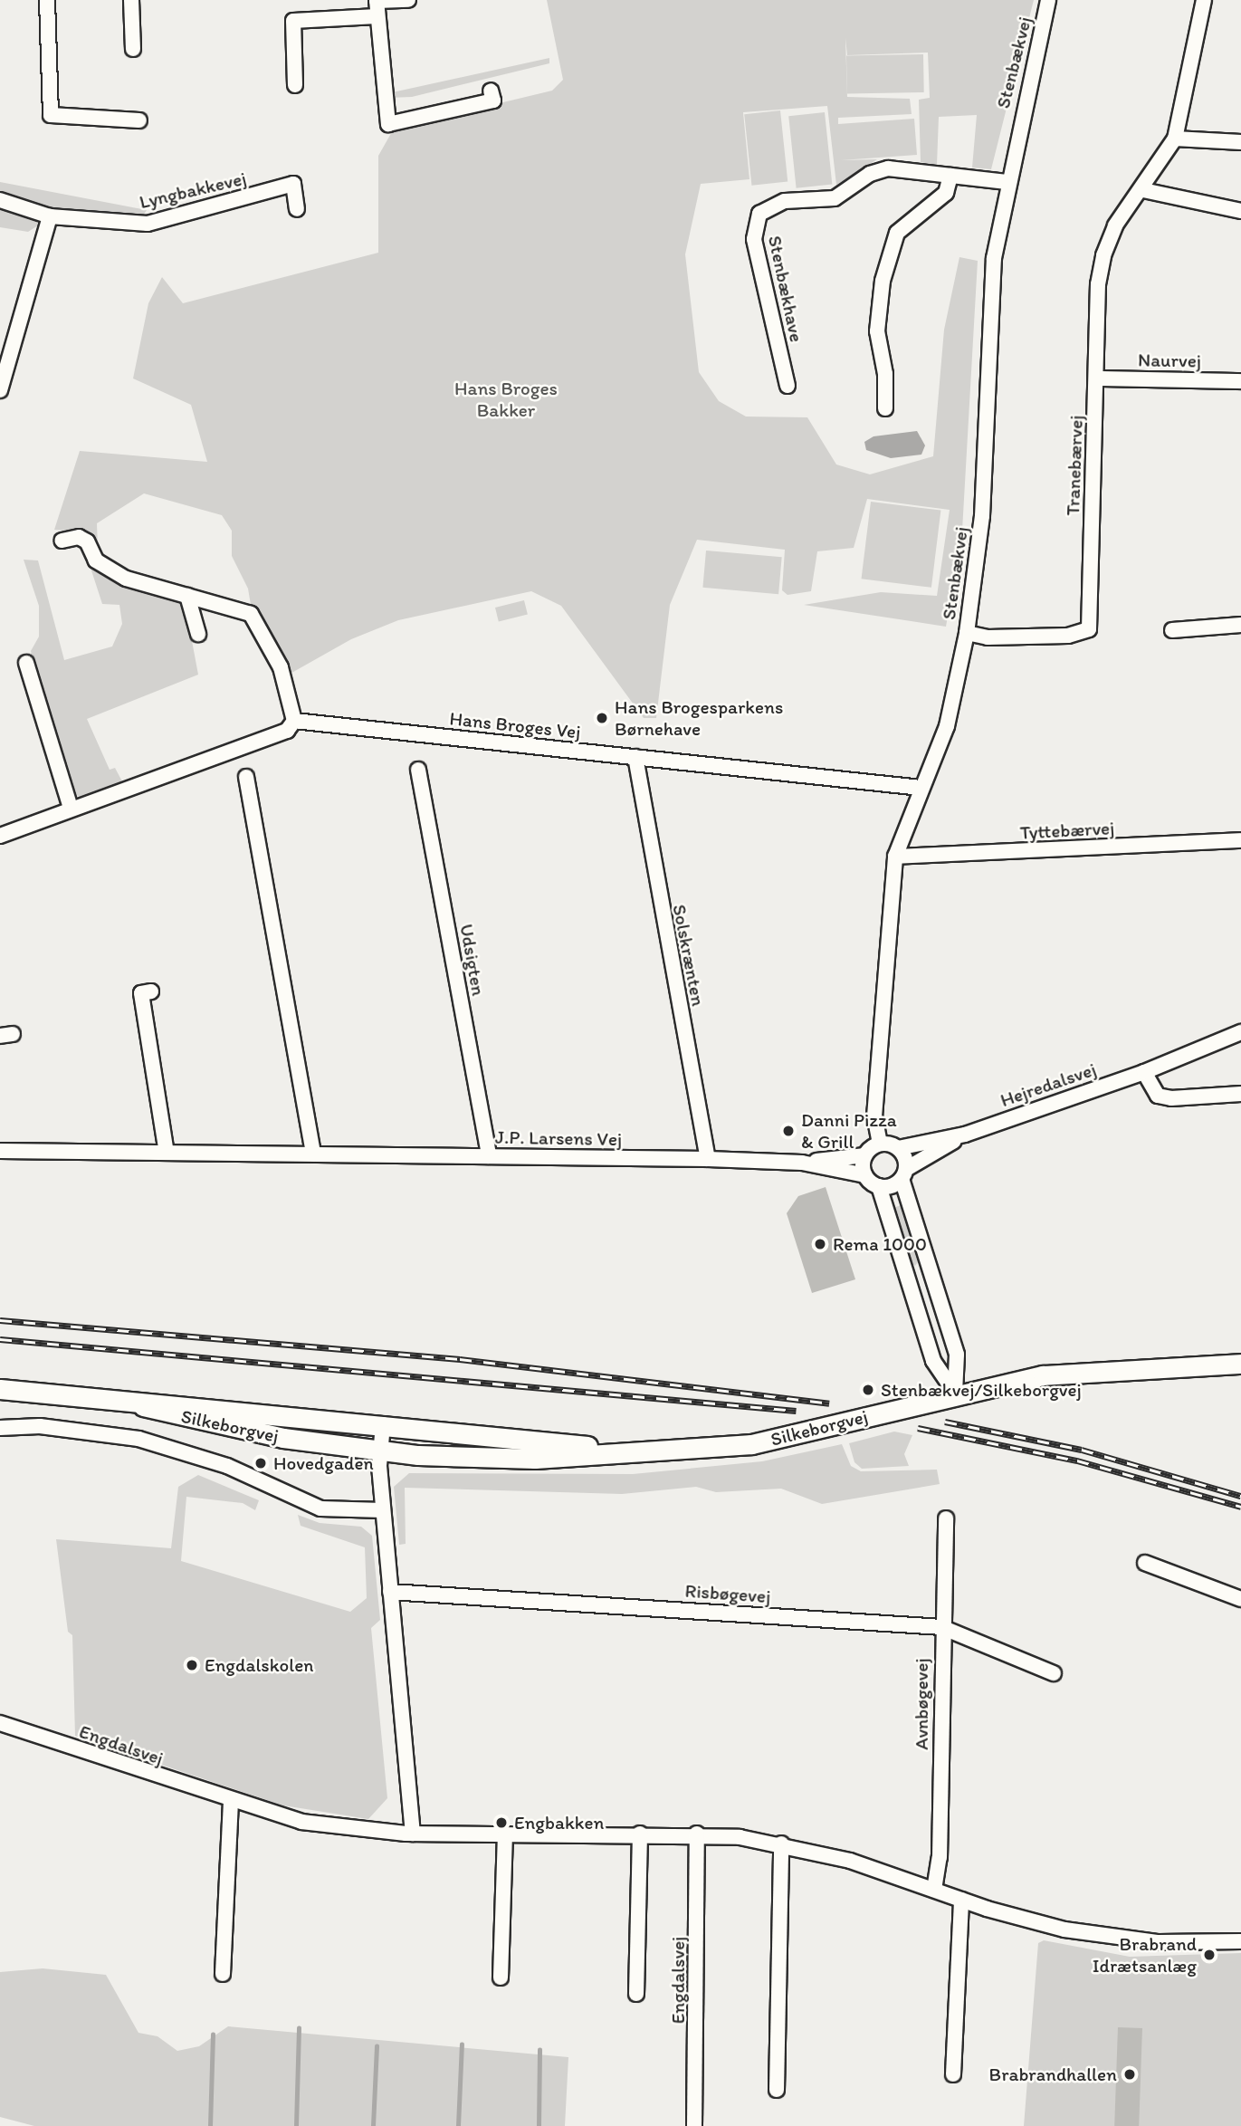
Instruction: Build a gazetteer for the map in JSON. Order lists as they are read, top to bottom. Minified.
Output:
{"streets":{"main road":["Silkeborgvej"],"street":["Stenbækvej","Lyngbakkevej","Stenbækhave","Naurvej","Tranebærvej","Hans Broges Vej","Tyttebærvej","Solskrænten","Udsigten","Hejredalsvej","J.P. Larsens Vej","Risbøgevej","Avnbøgevej","Engdalsvej"]},"crossings":[["Stenbækvej","Stenbækhave"],["Stenbækvej","Tranebærvej"],["Stenbækvej","Hans Broges Vej"],["Stenbækvej","Tyttebærvej"],["Stenbækvej","Hejredalsvej"],["Stenbækvej","J.P. Larsens Vej"],["Naurvej","Tranebærvej"],["Hans Broges Vej","Solskrænten"],["Solskrænten","J.P. Larsens Vej"],["Udsigten","J.P. Larsens Vej"],["Hejredalsvej","J.P. Larsens Vej"],["Risbøgevej","Avnbøgevej"],["Avnbøgevej","Engdalsvej"]],"parks":["Hans Broges Bakker"],"places":["Hans Brogesparkens Børnehave","Danni Pizza & Grill","Rema 1000","Stenbækvej/Silkeborgvej","Hovedgaden","Engdalskolen","Engbakken","Brabrand Idrætsanlæg","Brabrandhallen"]}
